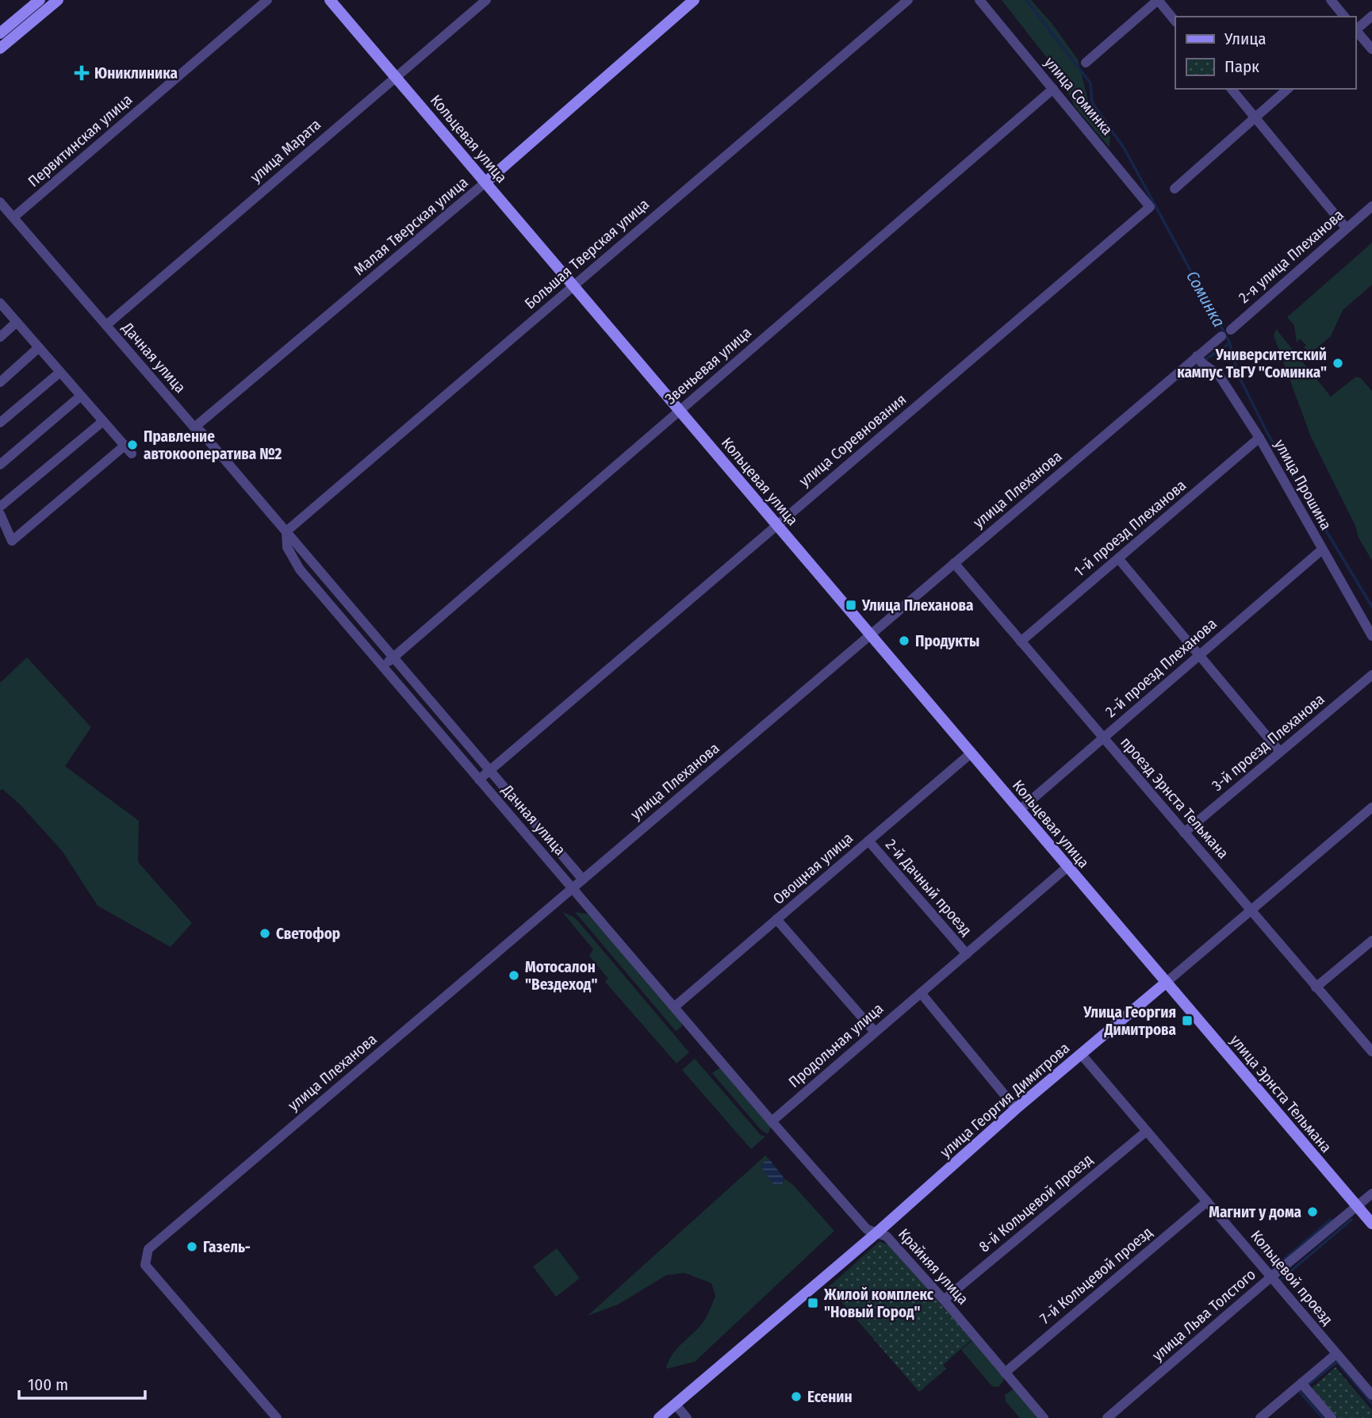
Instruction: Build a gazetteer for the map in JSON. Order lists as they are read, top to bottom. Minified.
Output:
{"streets":{"main road":["Кольцевая улица","Малая Тверская улица","улица Эрнста Тельмана","улица Георгия Димитрова"],"street":["улица Соминка","Первитинская улица","улица Марата","Большая Тверская улица","2-я улица Плеханова","Дачная улица","Звеньевая улица","улица Соревнования","улица Прошина","улица Плеханова","1-й проезд Плеханова","2-й проезд Плеханова","3-й проезд Плеханова","проезд Эрнста Тельмана","Овощная улица","2-й Дачный проезд","Продольная улица","8-й Кольцевой проезд","Крайняя улица","7-й Кольцевой проезд","Кольцевой проезд","улица Льва Толстого"]},"crossings":[["улица Соминка","Звеньевая улица"],["улица Соминка","улица Соревнования"],["Кольцевая улица","улица Марата"],["Кольцевая улица","Малая Тверская улица"],["Кольцевая улица","Большая Тверская улица"],["Кольцевая улица","Звеньевая улица"],["Кольцевая улица","улица Соревнования"],["Кольцевая улица","улица Плеханова"],["Кольцевая улица","2-й проезд Плеханова"],["Кольцевая улица","Овощная улица"],["Кольцевая улица","Продольная улица"],["Кольцевая улица","улица Эрнста Тельмана"],["Кольцевая улица","улица Георгия Димитрова"],["Первитинская улица","Дачная улица"],["улица Марата","Дачная улица"],["Малая Тверская улица","Дачная улица"],["Большая Тверская улица","Дачная улица"],["Дачная улица","Звеньевая улица"],["Дачная улица","улица Соревнования"],["Дачная улица","улица Плеханова"],["Дачная улица","Овощная улица"],["Дачная улица","Продольная улица"],["Дачная улица","Крайняя улица"],["улица Прошина","улица Плеханова"],["улица Прошина","1-й проезд Плеханова"],["улица Прошина","2-й проезд Плеханова"],["улица Плеханова","проезд Эрнста Тельмана"],["1-й проезд Плеханова","проезд Эрнста Тельмана"],["2-й проезд Плеханова","проезд Эрнста Тельмана"],["3-й проезд Плеханова","проезд Эрнста Тельмана"],["проезд Эрнста Тельмана","улица Георгия Димитрова"],["Овощная улица","2-й Дачный проезд"],["2-й Дачный проезд","Продольная улица"],["Продольная улица","Крайняя улица"],["улица Эрнста Тельмана","улица Георгия Димитрова"],["улица Эрнста Тельмана","улица Льва Толстого"],["улица Георгия Димитрова","Крайняя улица"],["улица Георгия Димитрова","Кольцевой проезд"],["8-й Кольцевой проезд","Крайняя улица"],["8-й Кольцевой проезд","Кольцевой проезд"],["Крайняя улица","7-й Кольцевой проезд"],["7-й Кольцевой проезд","Кольцевой проезд"],["Кольцевой проезд","улица Льва Толстого"]],"water":["Соминка"],"places":{"health":["Юниклиника"],"other":["Университетский кампус ТвГУ \"Соминка\"","Правление автокооператива №2","Продукты","Светофор","Мотосалон \"Вездеход\"","Магнит у дома","Газель-","Есенин"],"transit":["Улица Плеханова","Улица Георгия Димитрова","Жилой комплекс \"Новый Город\""]},"legend":["Улица","Парк"],"scale_bar":"100 m"}
